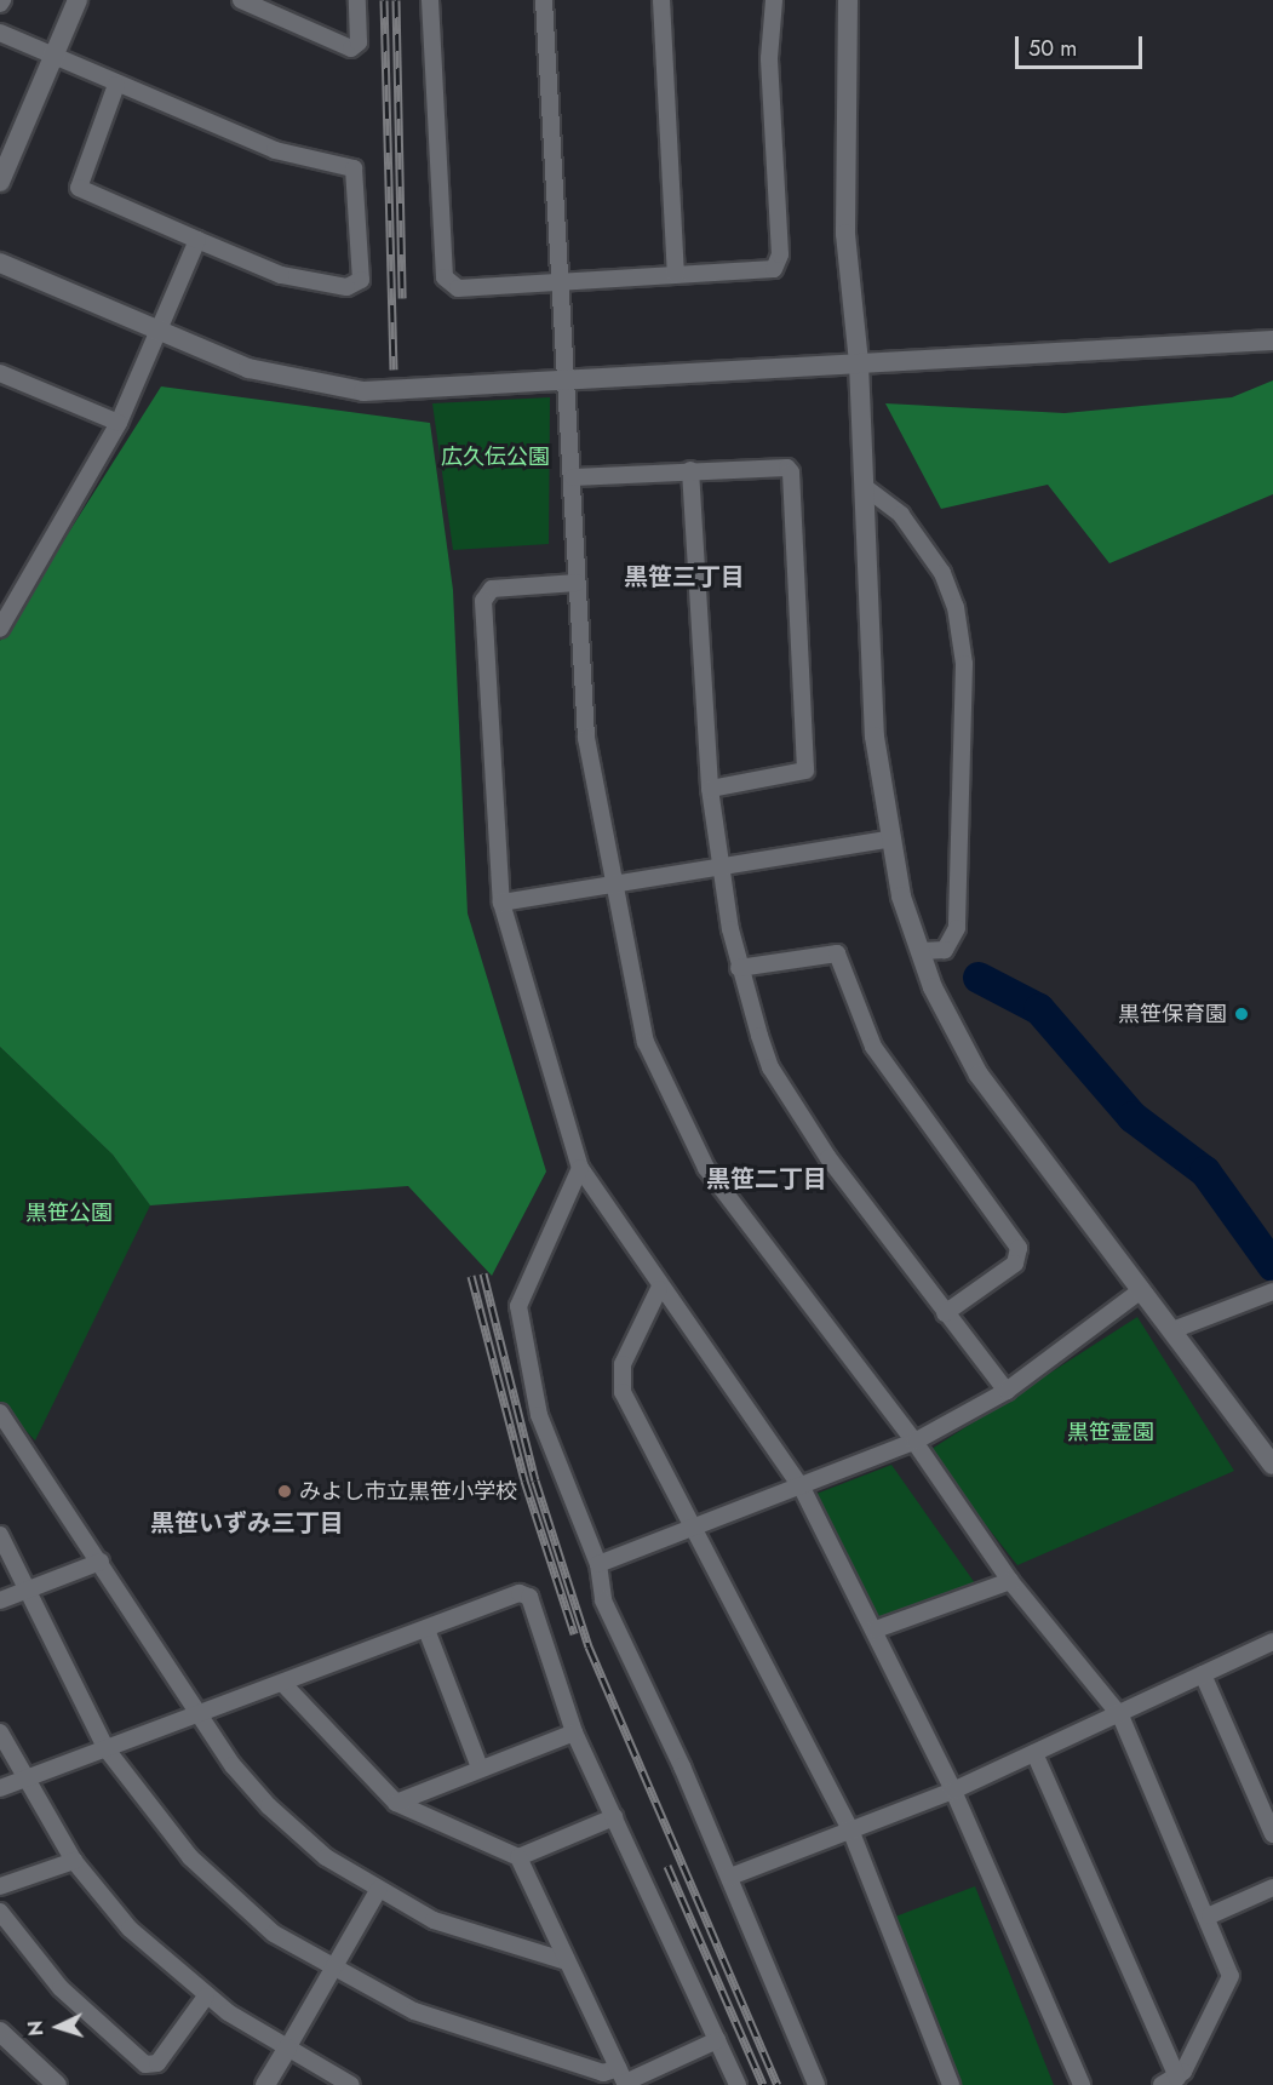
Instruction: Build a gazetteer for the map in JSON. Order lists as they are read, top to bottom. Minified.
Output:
{"districts":["黒笹三丁目","黒笹二丁目","黒笹いずみ三丁目"],"parks":["広久伝公園","黒笹公園","黒笹霊園"],"places":["黒笹保育園","みよし市立黒笹小学校"],"scale_bar":"50 m","north":"left"}
